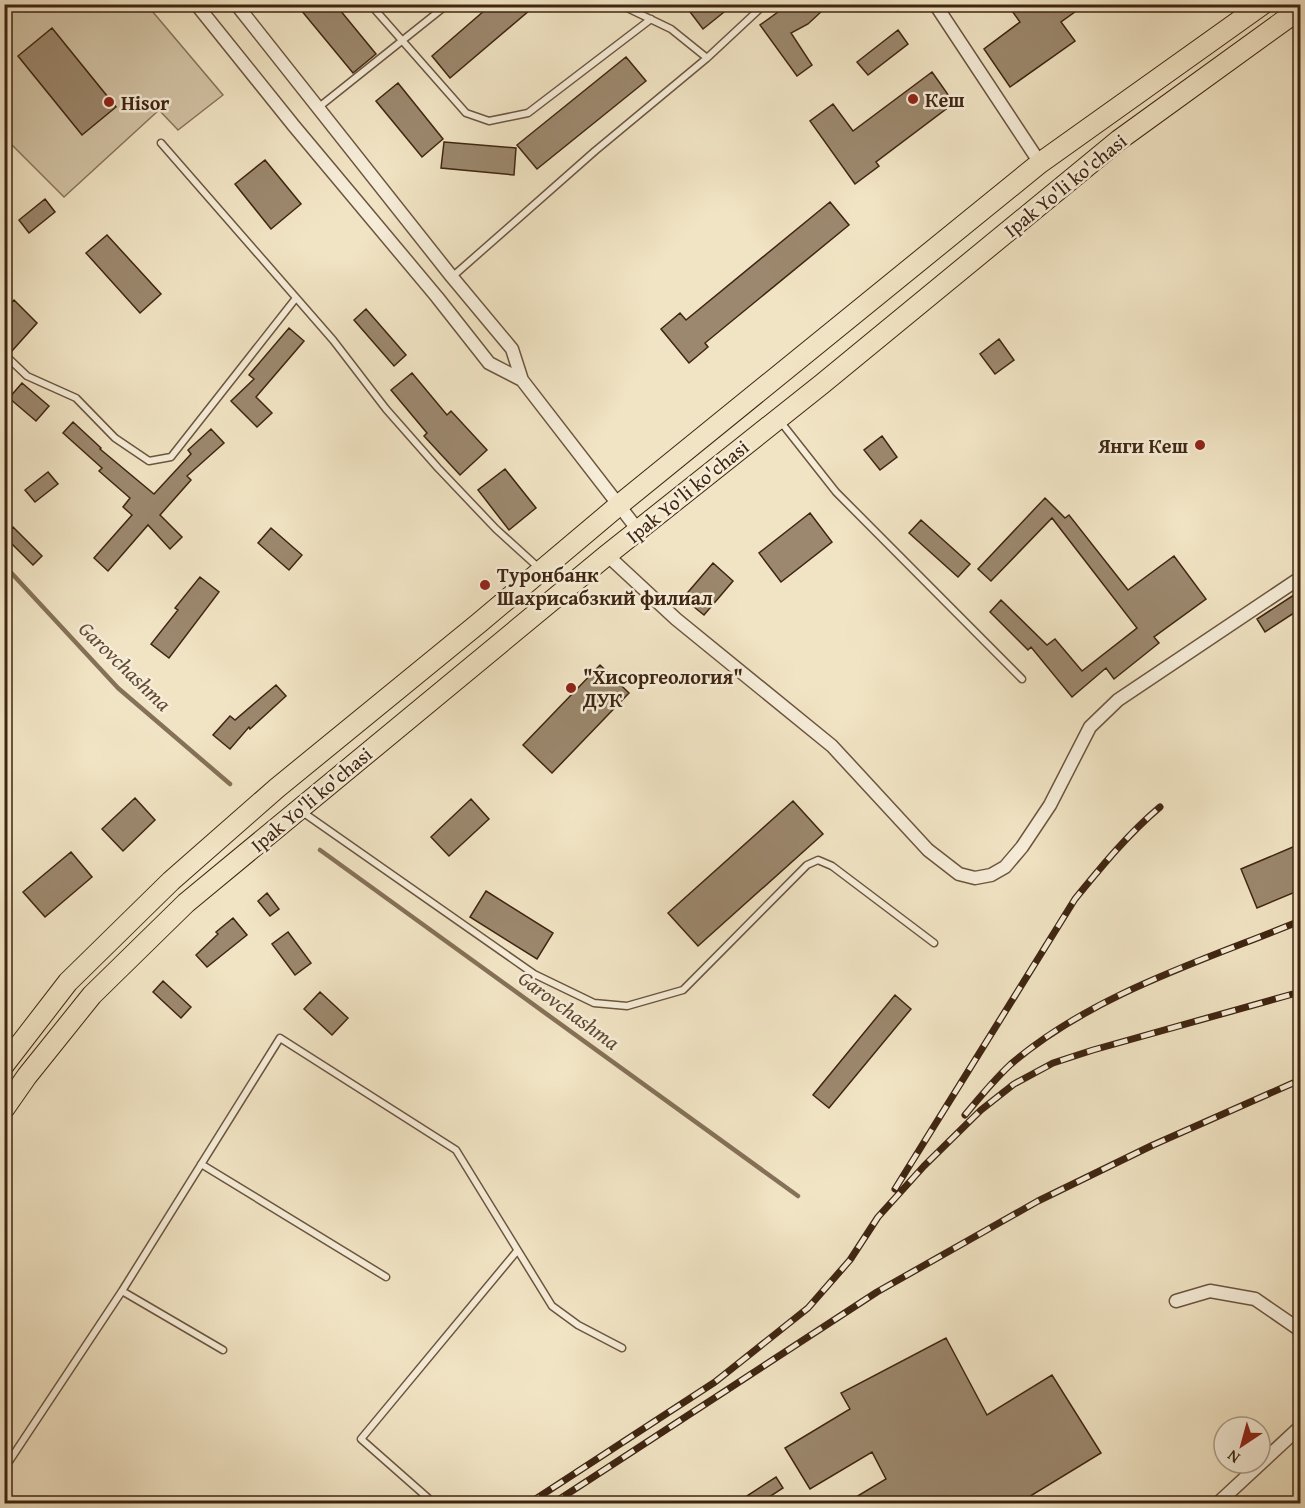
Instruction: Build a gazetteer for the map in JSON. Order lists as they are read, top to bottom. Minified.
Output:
{"streets":{"main road":["Ipak Yo'li ko'chasi"]},"water":["Garovchashma"],"places":["Кеш","Hisor","Янги Кеш","Туронбанк Шахрисабзкий филиал","\"Хисоргеология\" ДУК"],"north":"bottom left"}
